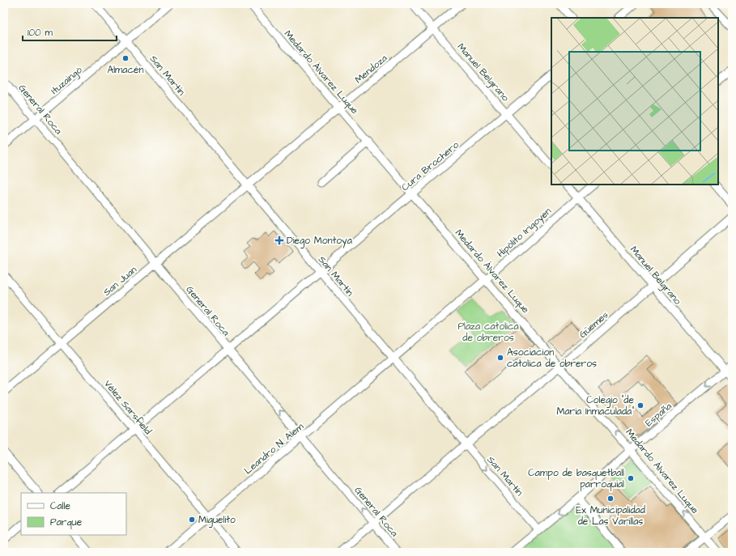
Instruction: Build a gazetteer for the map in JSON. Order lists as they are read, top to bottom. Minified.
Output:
{"streets":{"street":["Mendoza","Medardo Álvarez Luque","Manuel Belgrano","San Martín","Ituzaingó","General Roca","Cura Brochero","Hipólito Irigoyen","San Juan","Güemes","Vélez Sarsfield","España","Leandro N. Alem"]},"crossings":[["Mendoza","Medardo Álvarez Luque"],["Mendoza","Manuel Belgrano"],["Mendoza","San Martín"],["Mendoza","San Juan"],["Medardo Álvarez Luque","Cura Brochero"],["Medardo Álvarez Luque","Hipólito Irigoyen"],["Medardo Álvarez Luque","Güemes"],["Medardo Álvarez Luque","España"],["Manuel Belgrano","Cura Brochero"],["Manuel Belgrano","Hipólito Irigoyen"],["Manuel Belgrano","Güemes"],["Manuel Belgrano","España"],["San Martín","Ituzaingó"],["San Martín","Cura Brochero"],["San Martín","Hipólito Irigoyen"],["San Martín","San Juan"],["San Martín","Güemes"],["San Martín","España"],["San Martín","Leandro N. Alem"],["Ituzaingó","General Roca"],["General Roca","Cura Brochero"],["General Roca","San Juan"],["General Roca","Güemes"],["General Roca","Leandro N. Alem"],["Cura Brochero","Vélez Sarsfield"],["Hipólito Irigoyen","Leandro N. Alem"],["San Juan","Vélez Sarsfield"],["Vélez Sarsfield","Leandro N. Alem"]],"one_way":["General Roca","España"],"parks":["Plaza catolica de obreros"],"places":{"other":["Almacén","Asociacion catolica de obreros","Colegio \"de María Inmaculada\"","Campo de basquetball parroquial","Ex Municipalidad de Las Varillas","Miguelito"],"health":["Diego Montoya"]},"legend":["Calle","Parque"],"scale_bar":"100 m"}
